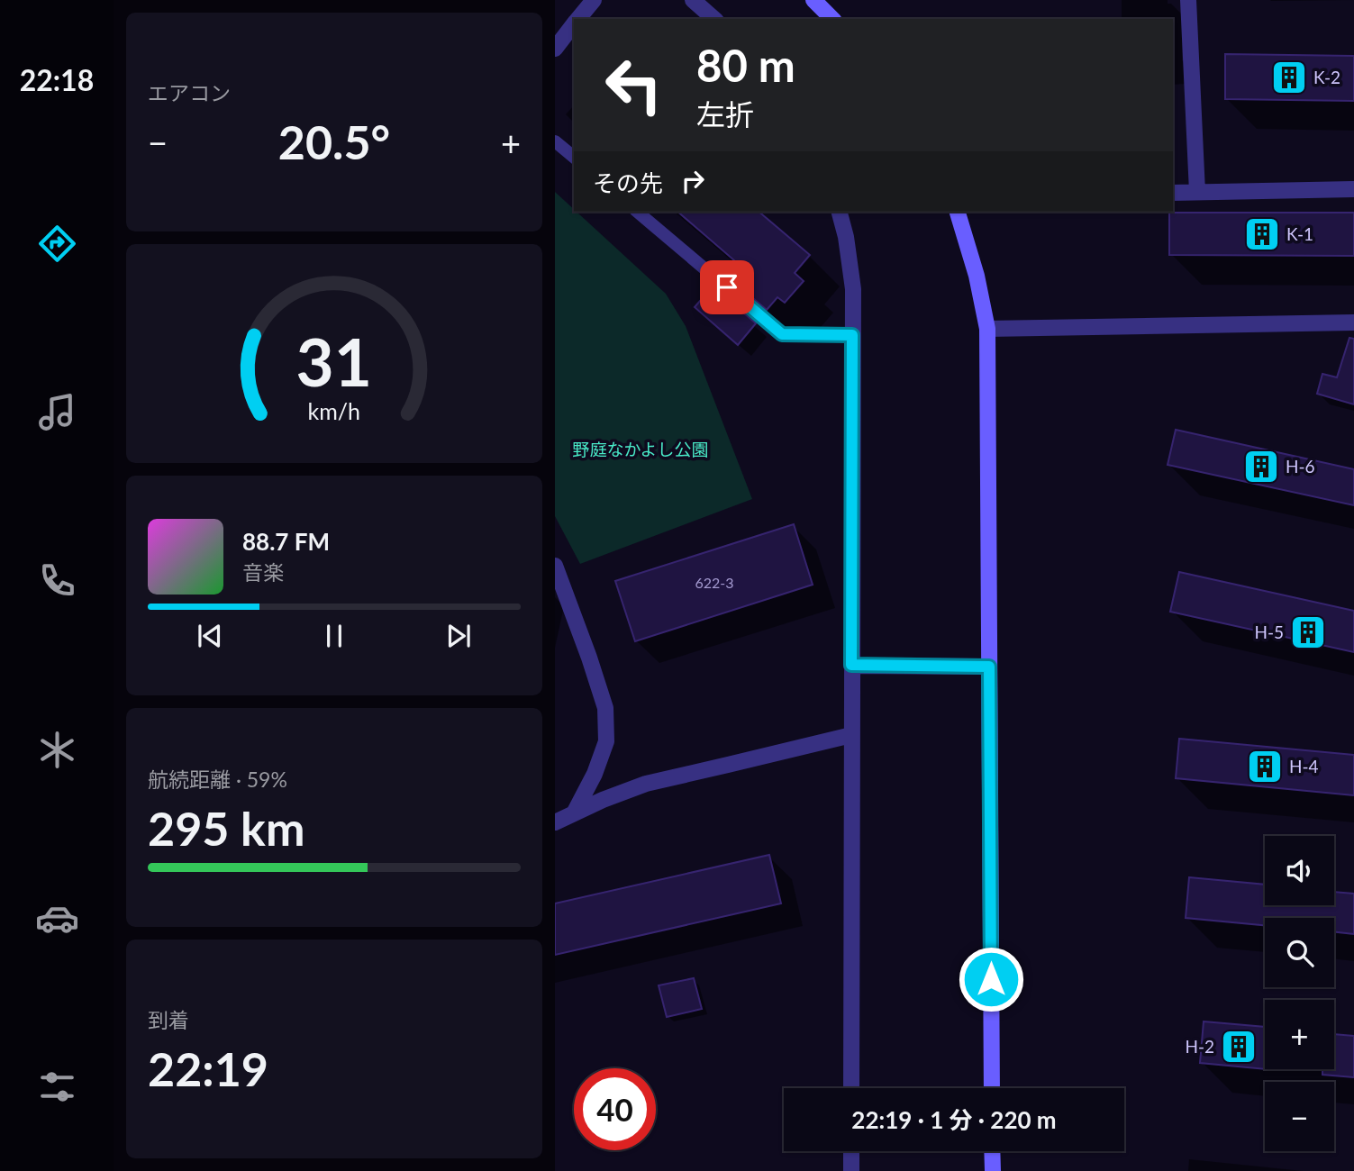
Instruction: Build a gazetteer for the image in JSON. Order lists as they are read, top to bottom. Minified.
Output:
{"parks":["野庭なかよし公園"],"places":{"building":["K-2","K-1","H-6","H-5","H-4","H-2"]},"house_numbers":["622-3"],"page":{"tabs":"22:18","tile":["エアコン",["航続距離 · 59%","295 km"],["到着","22:19"]],"turn":["80 m","左折"],"heat":["−","20.5°","+"],"then":"その先","song":["88.7 FM","音楽"],"map_buttons":["+","−"],"limit":"40","trip":"22:19 · 1 分 · 220 m","gauge":["31","km/h"]}}
